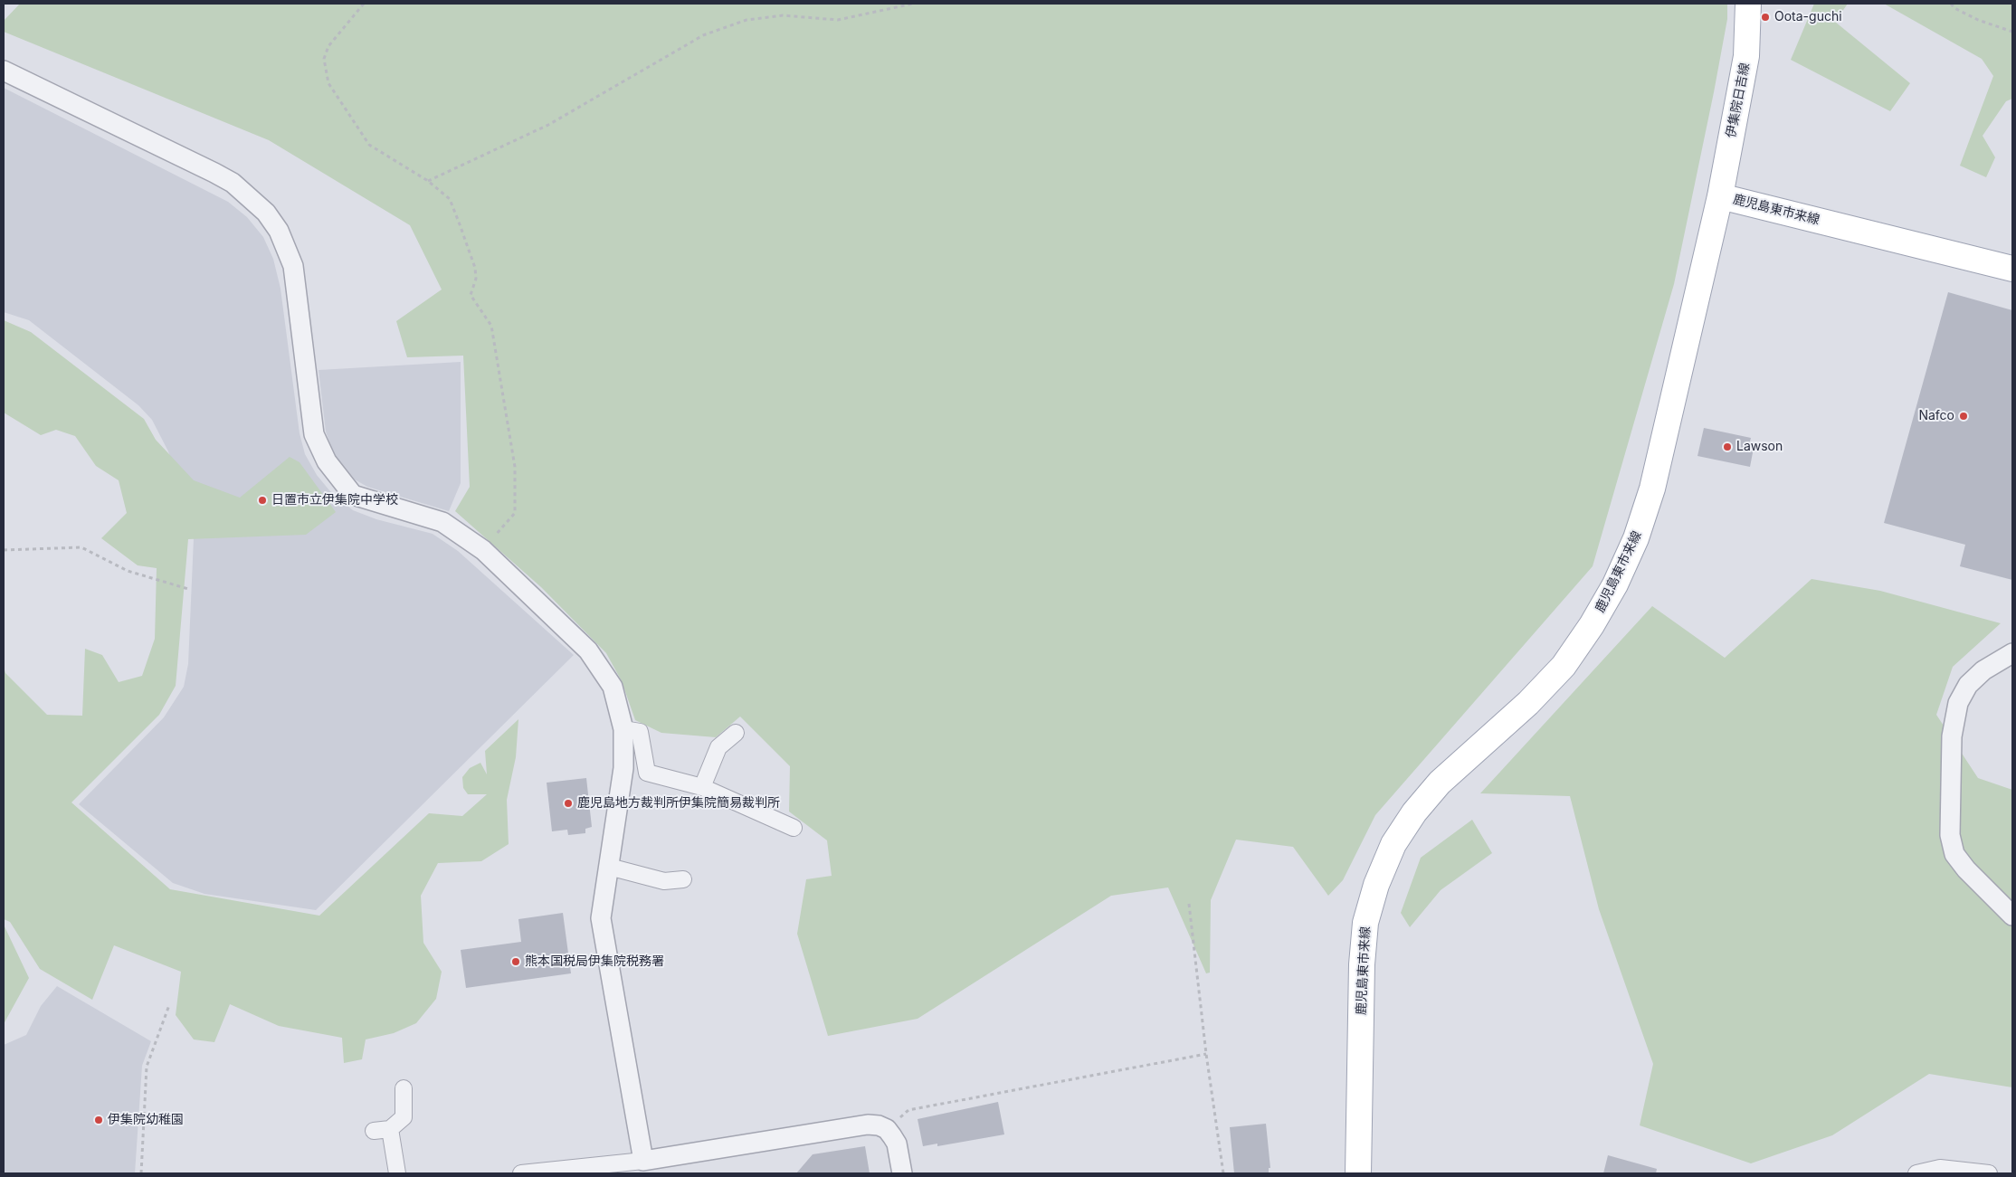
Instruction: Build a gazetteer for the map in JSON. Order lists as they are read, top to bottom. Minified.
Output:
{"streets":{"main road":["伊集院日吉線","鹿児島東市来線"]},"crossings":[["伊集院日吉線","鹿児島東市来線"]],"places":["Oota-guchi","Nafco","Lawson","日置市立伊集院中学校","鹿児島地方裁判所伊集院簡易裁判所","熊本国税局伊集院税務署","伊集院幼稚園"]}
